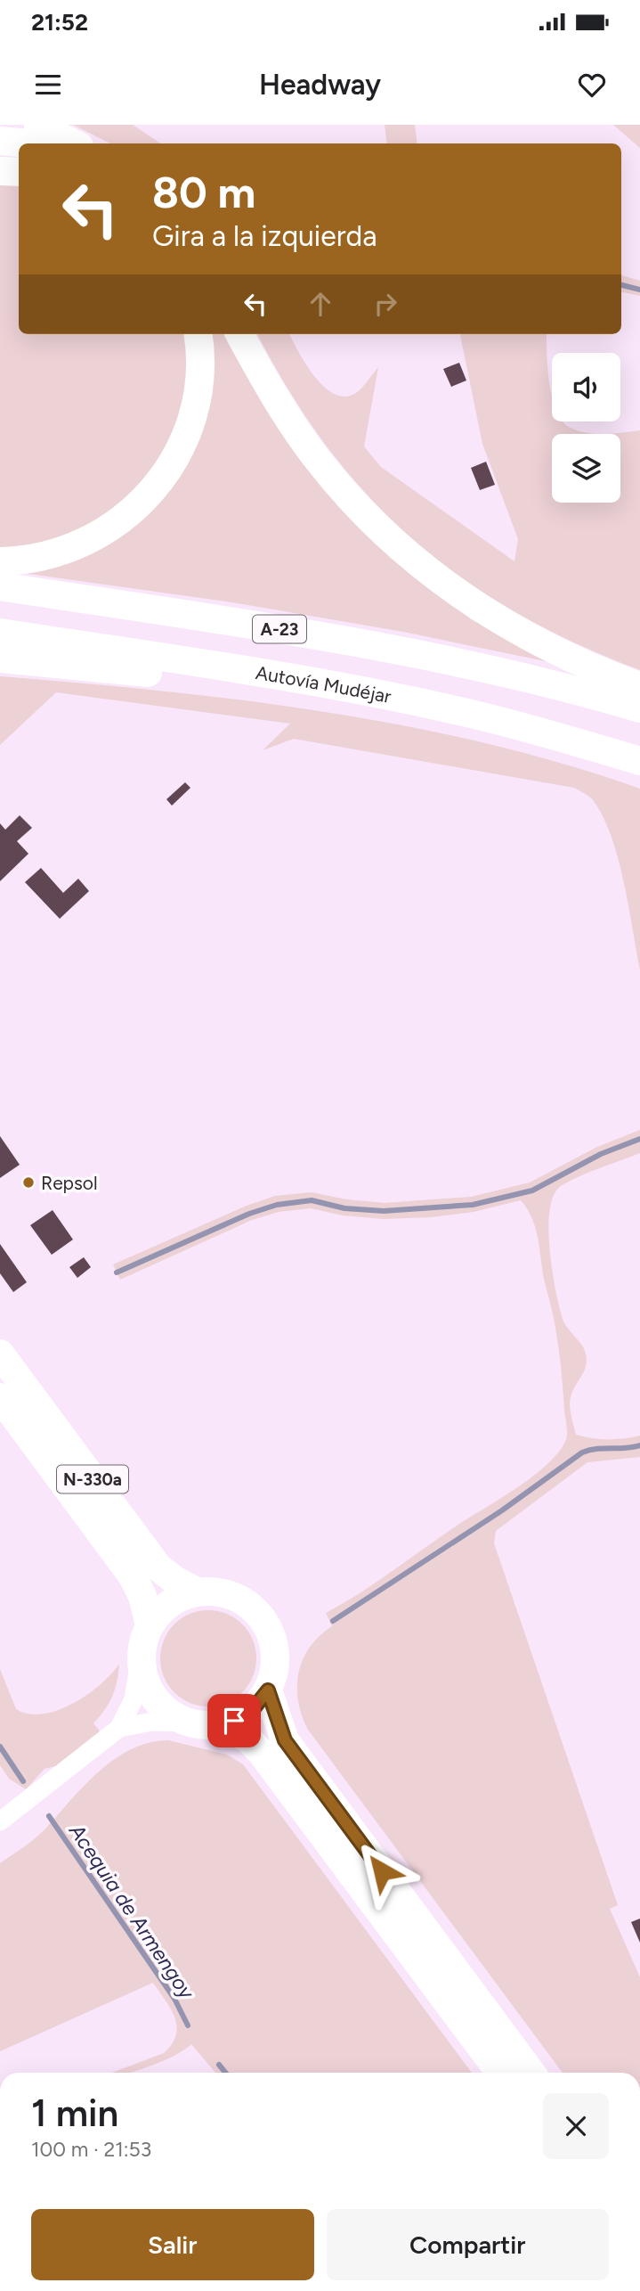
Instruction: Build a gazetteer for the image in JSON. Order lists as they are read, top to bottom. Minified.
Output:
{"streets":{"highway":["A-23","Autovía Mudéjar","N-330a"]},"water":["Acequia de Armengoy"],"places":["Repsol"],"page":{"status":"21:52","header":"Headway","turn":["80 m","Gira a la izquierda"],"heading":["1 min","100 m · 21:53"],"buttons":["Salir","Compartir"]}}
